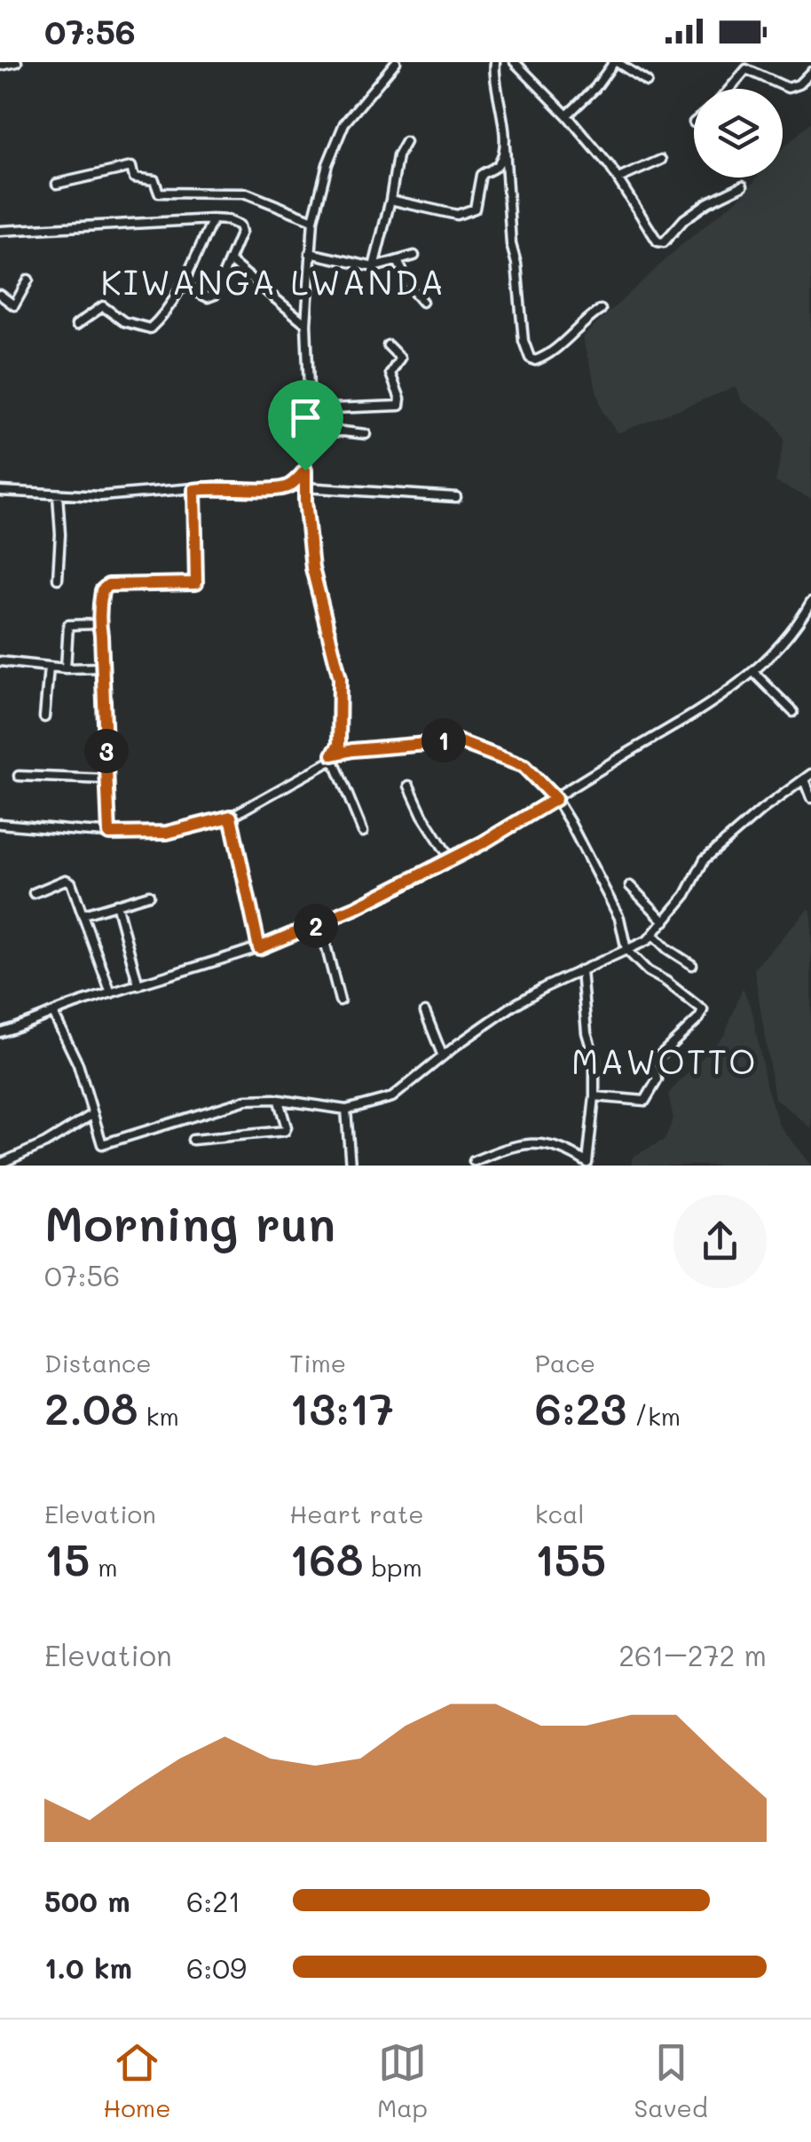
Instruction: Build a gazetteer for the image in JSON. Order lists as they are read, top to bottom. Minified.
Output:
{"districts":["KIWANGA LWANDA","MAWOTTO"],"page":{"status":"07:56","pins":["1","3","2"],"heading":["Morning run","07:56"],"stats":[["Distance","2.08 km"],["Time","13:17"],["Pace","6:23 /km"],["Elevation","15 m"],["Heart rate","168 bpm"],["kcal","155"]],"chart":["Elevation","261–272 m"],"list":[{"name":"500 m","note":"6:21"},{"name":"1.0 km","note":"6:09"}],"tabs":["Home","Map","Saved"]}}
